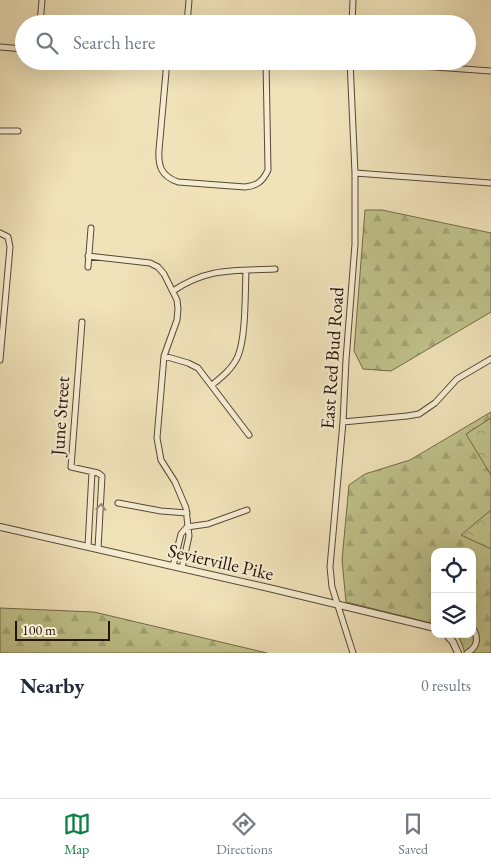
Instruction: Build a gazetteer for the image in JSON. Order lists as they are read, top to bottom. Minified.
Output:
{"streets":{"street":["East Red Bud Road","June Street","Sevierville Pike"]},"crossings":[["East Red Bud Road","Sevierville Pike"],["June Street","Sevierville Pike"]],"scale_bar":"100 m","page":{"search":"Search here","scale":"100 m","heading":["Nearby","0 results"],"nav":["Map","Directions","Saved"]}}
